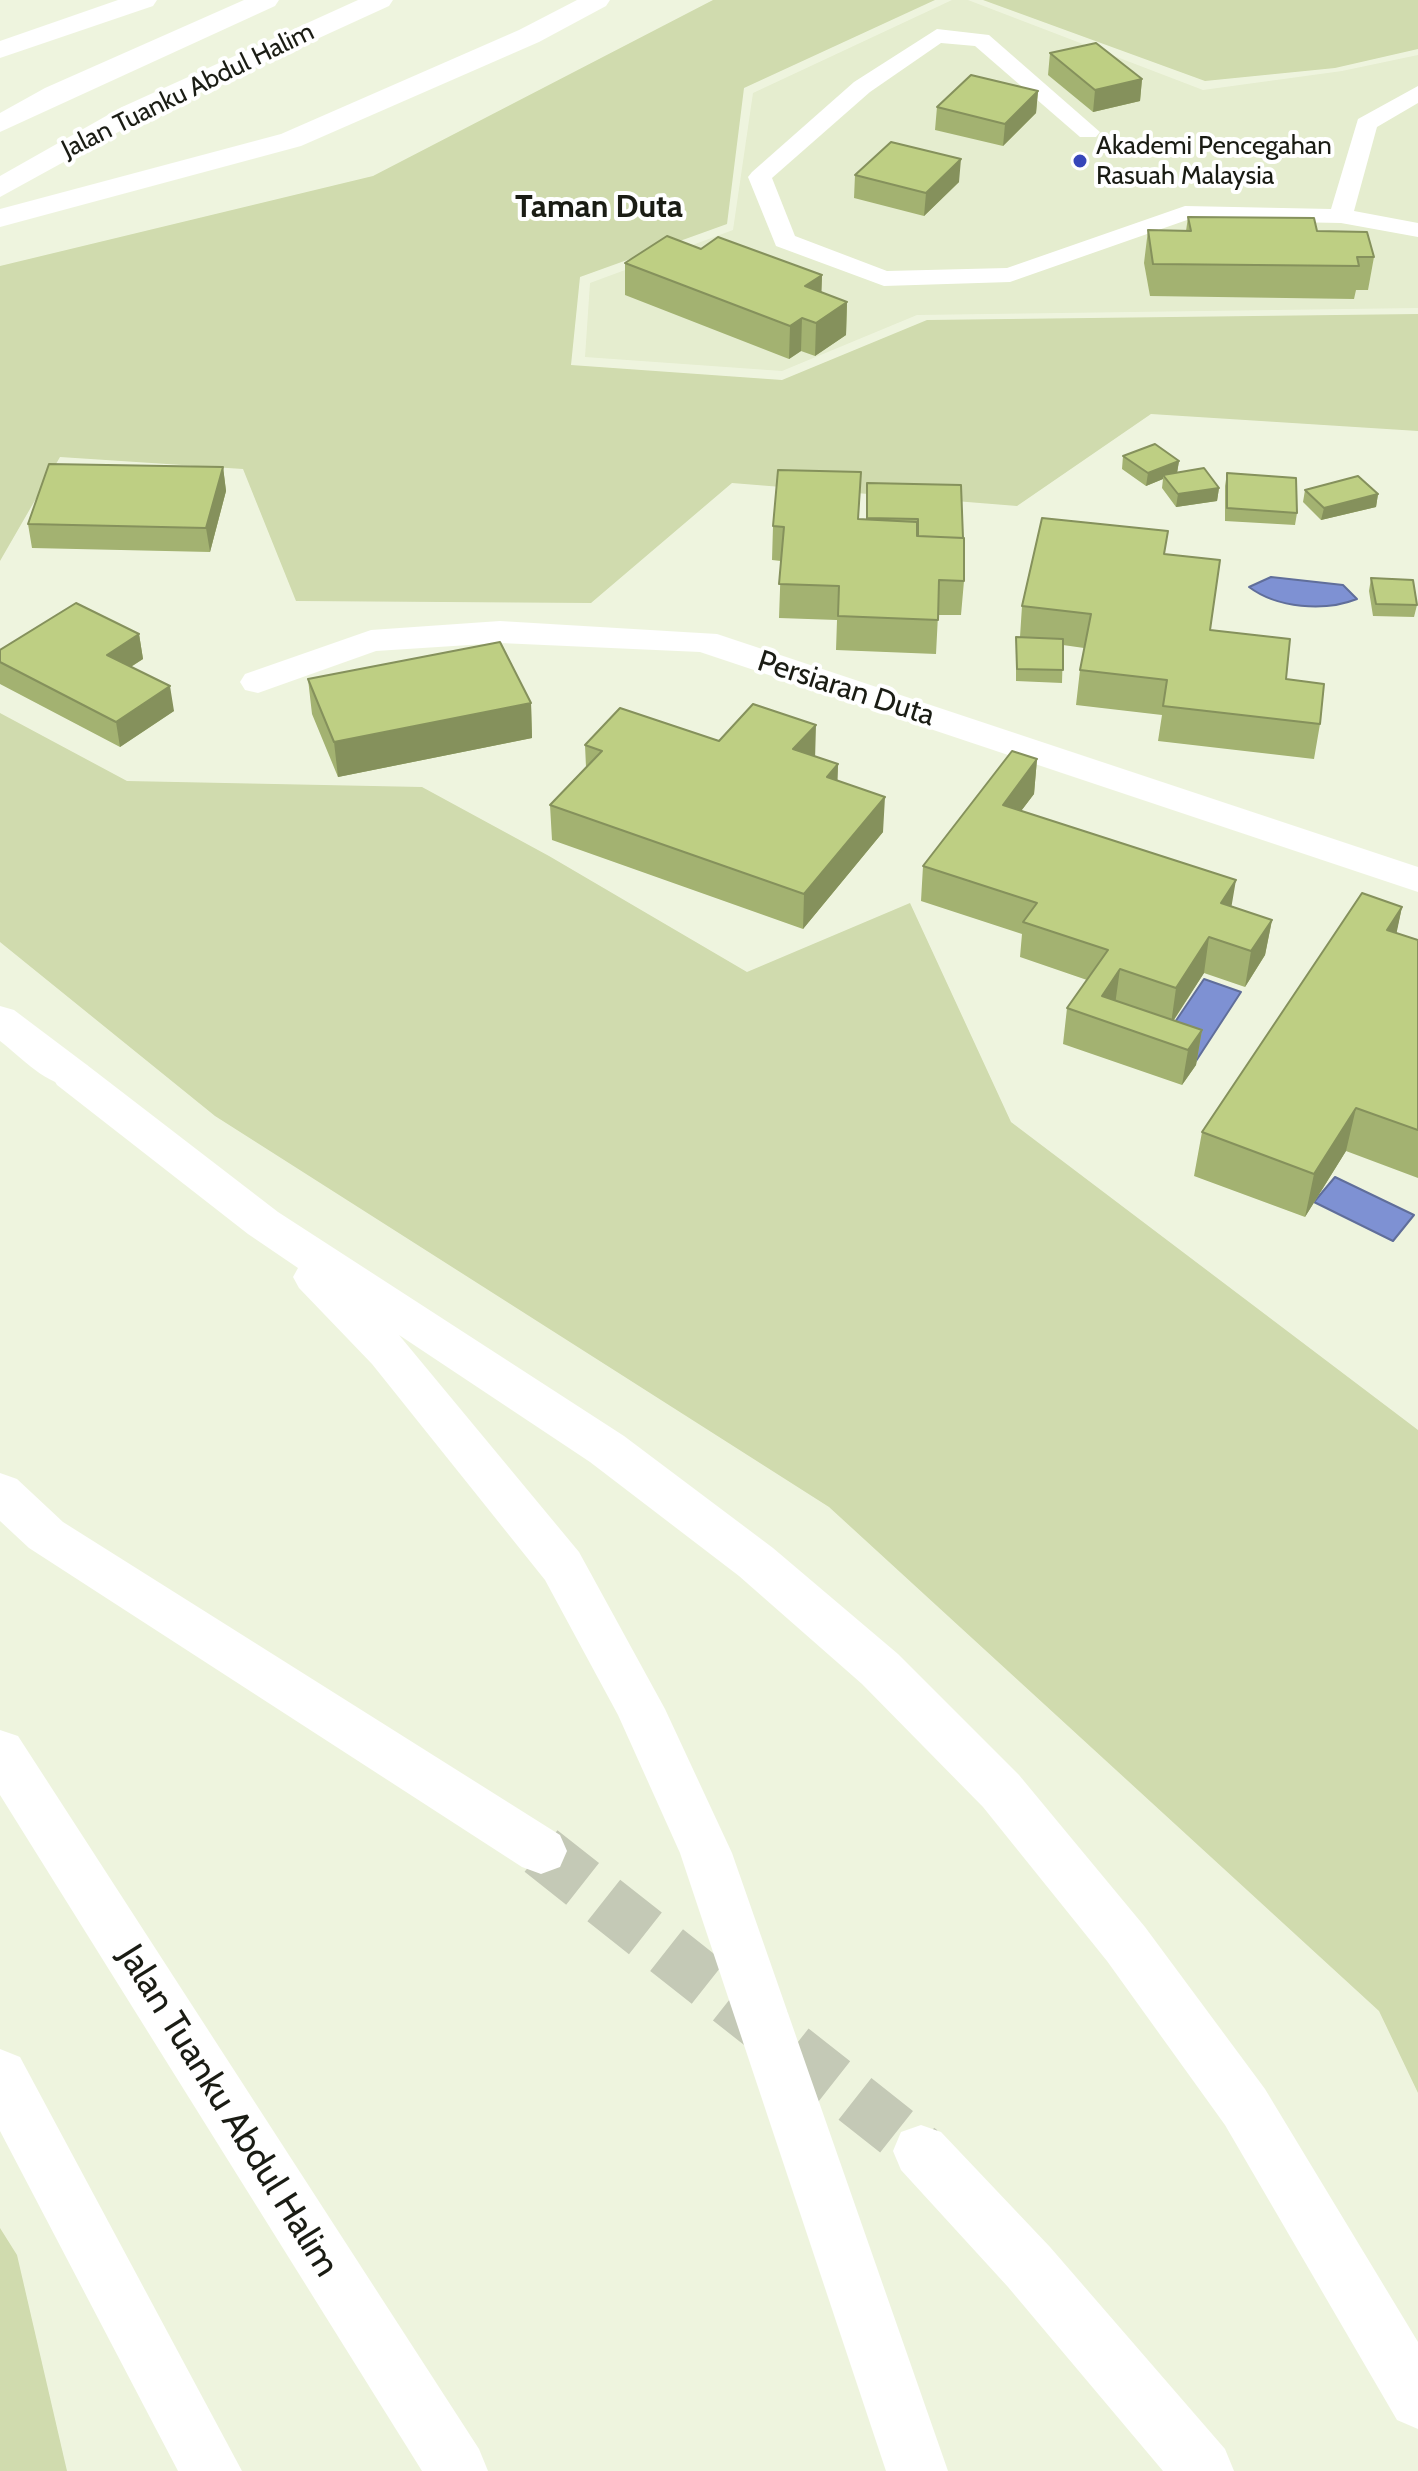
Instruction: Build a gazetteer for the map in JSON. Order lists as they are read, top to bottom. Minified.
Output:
{"streets":{"main road":["Jalan Tuanku Abdul Halim","Persiaran Duta"]},"districts":["Taman Duta"],"places":["Akademi Pencegahan Rasuah Malaysia"]}
